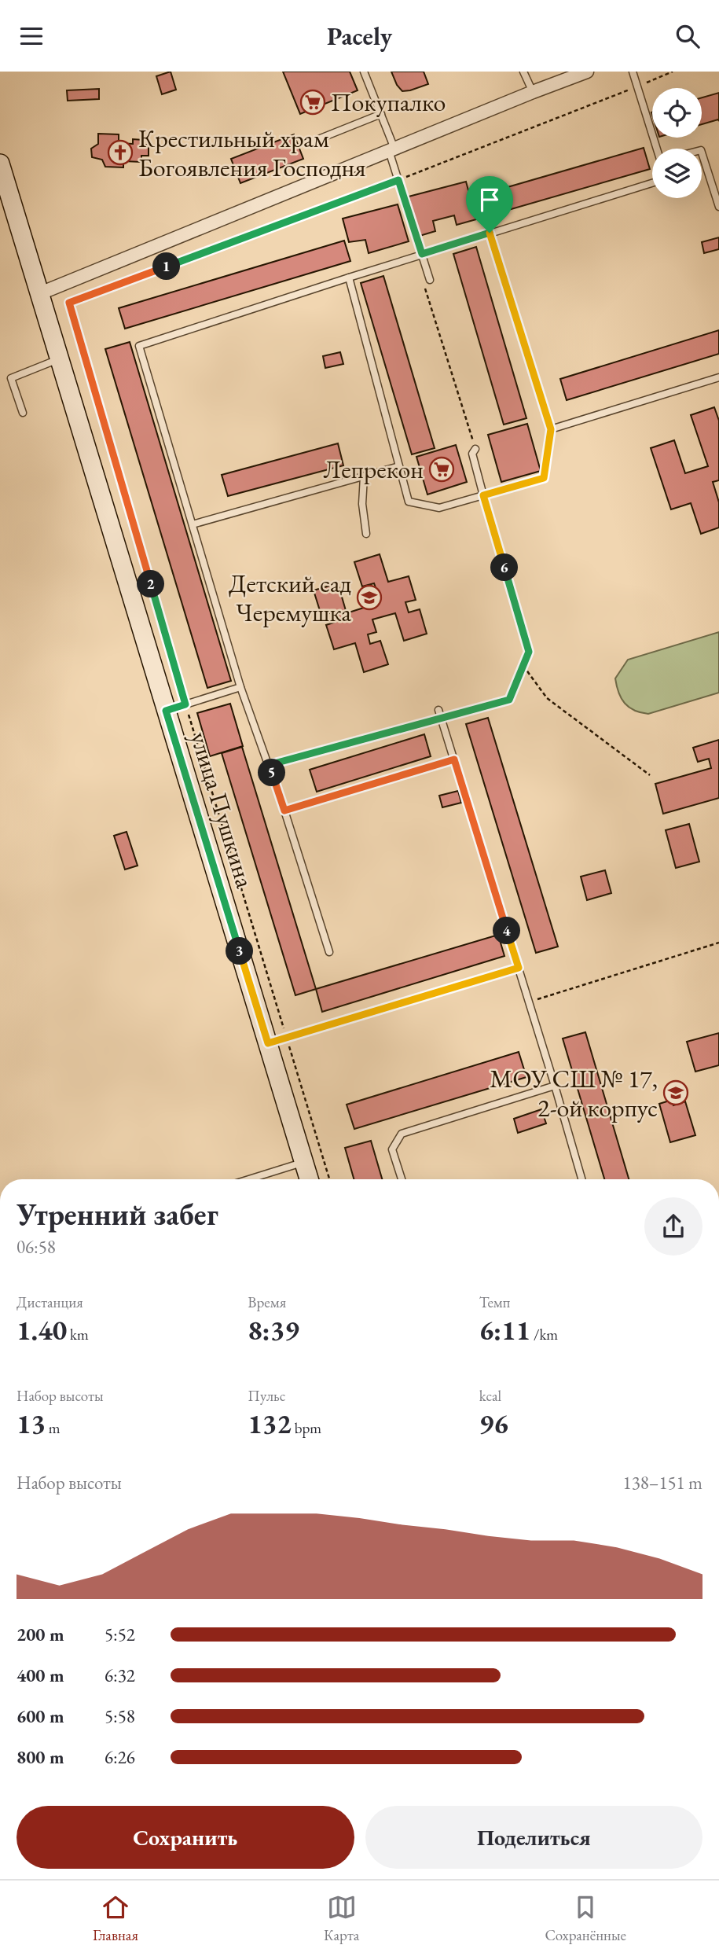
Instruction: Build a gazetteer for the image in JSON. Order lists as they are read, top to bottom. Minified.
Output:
{"streets":{"street":["улица Пушкина"]},"places":{"supermarket":["Покупалко","Лепрекон"],"church":["Крестильный храм Богоявления Господня"],"school or university":["Детский сад Черемушка","МОУ СШ № 17, 2-ой корпус"]},"page":{"header":"Pacely","pins":["1","6","2","5","4","3"],"heading":["Утренний забег","06:58"],"stats":[["Дистанция","1.40 km"],["Время","8:39"],["Темп","6:11 /km"],["Набор высоты","13 m"],["Пульс","132 bpm"],["kcal","96"]],"chart":["Набор высоты","138–151 m"],"list":[{"name":"200 m","note":"5:52"},{"name":"400 m","note":"6:32"},{"name":"600 m","note":"5:58"},{"name":"800 m","note":"6:26"}],"buttons":["Сохранить","Поделиться"],"tabs":["Главная","Карта","Сохранённые"]}}
